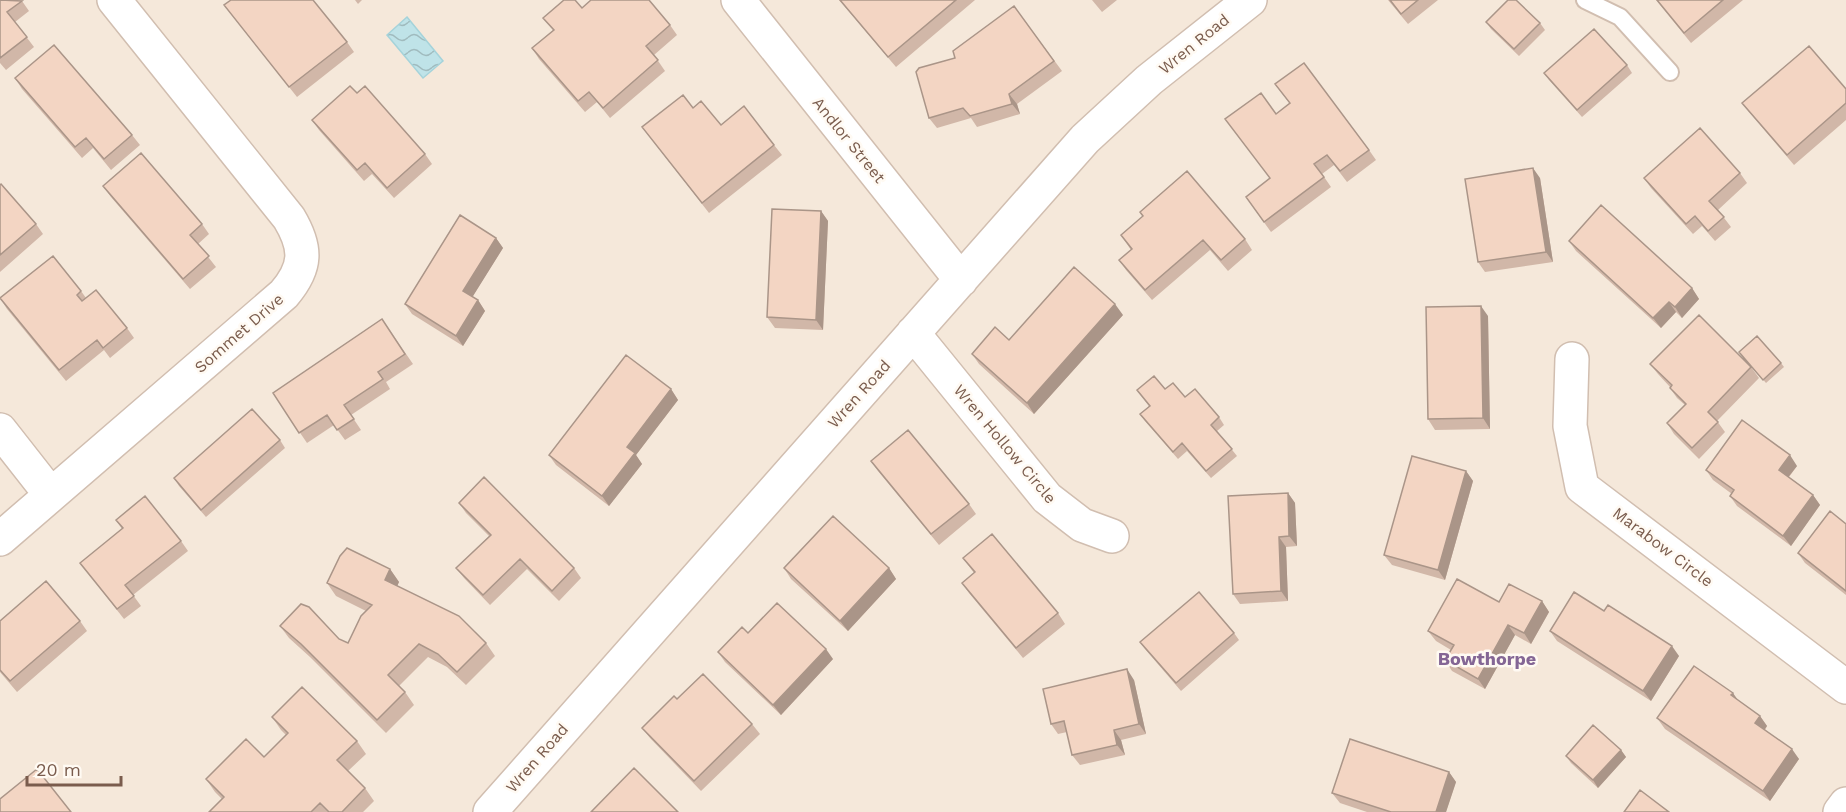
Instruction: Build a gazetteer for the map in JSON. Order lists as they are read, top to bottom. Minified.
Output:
{"streets":{"street":["Wren Road","Andlor Street","Sommet Drive","Wren Hollow Circle","Marabow Circle"]},"crossings":[["Wren Road","Andlor Street"],["Wren Road","Wren Hollow Circle"]],"districts":["Bowthorpe"],"scale_bar":"20 m"}
